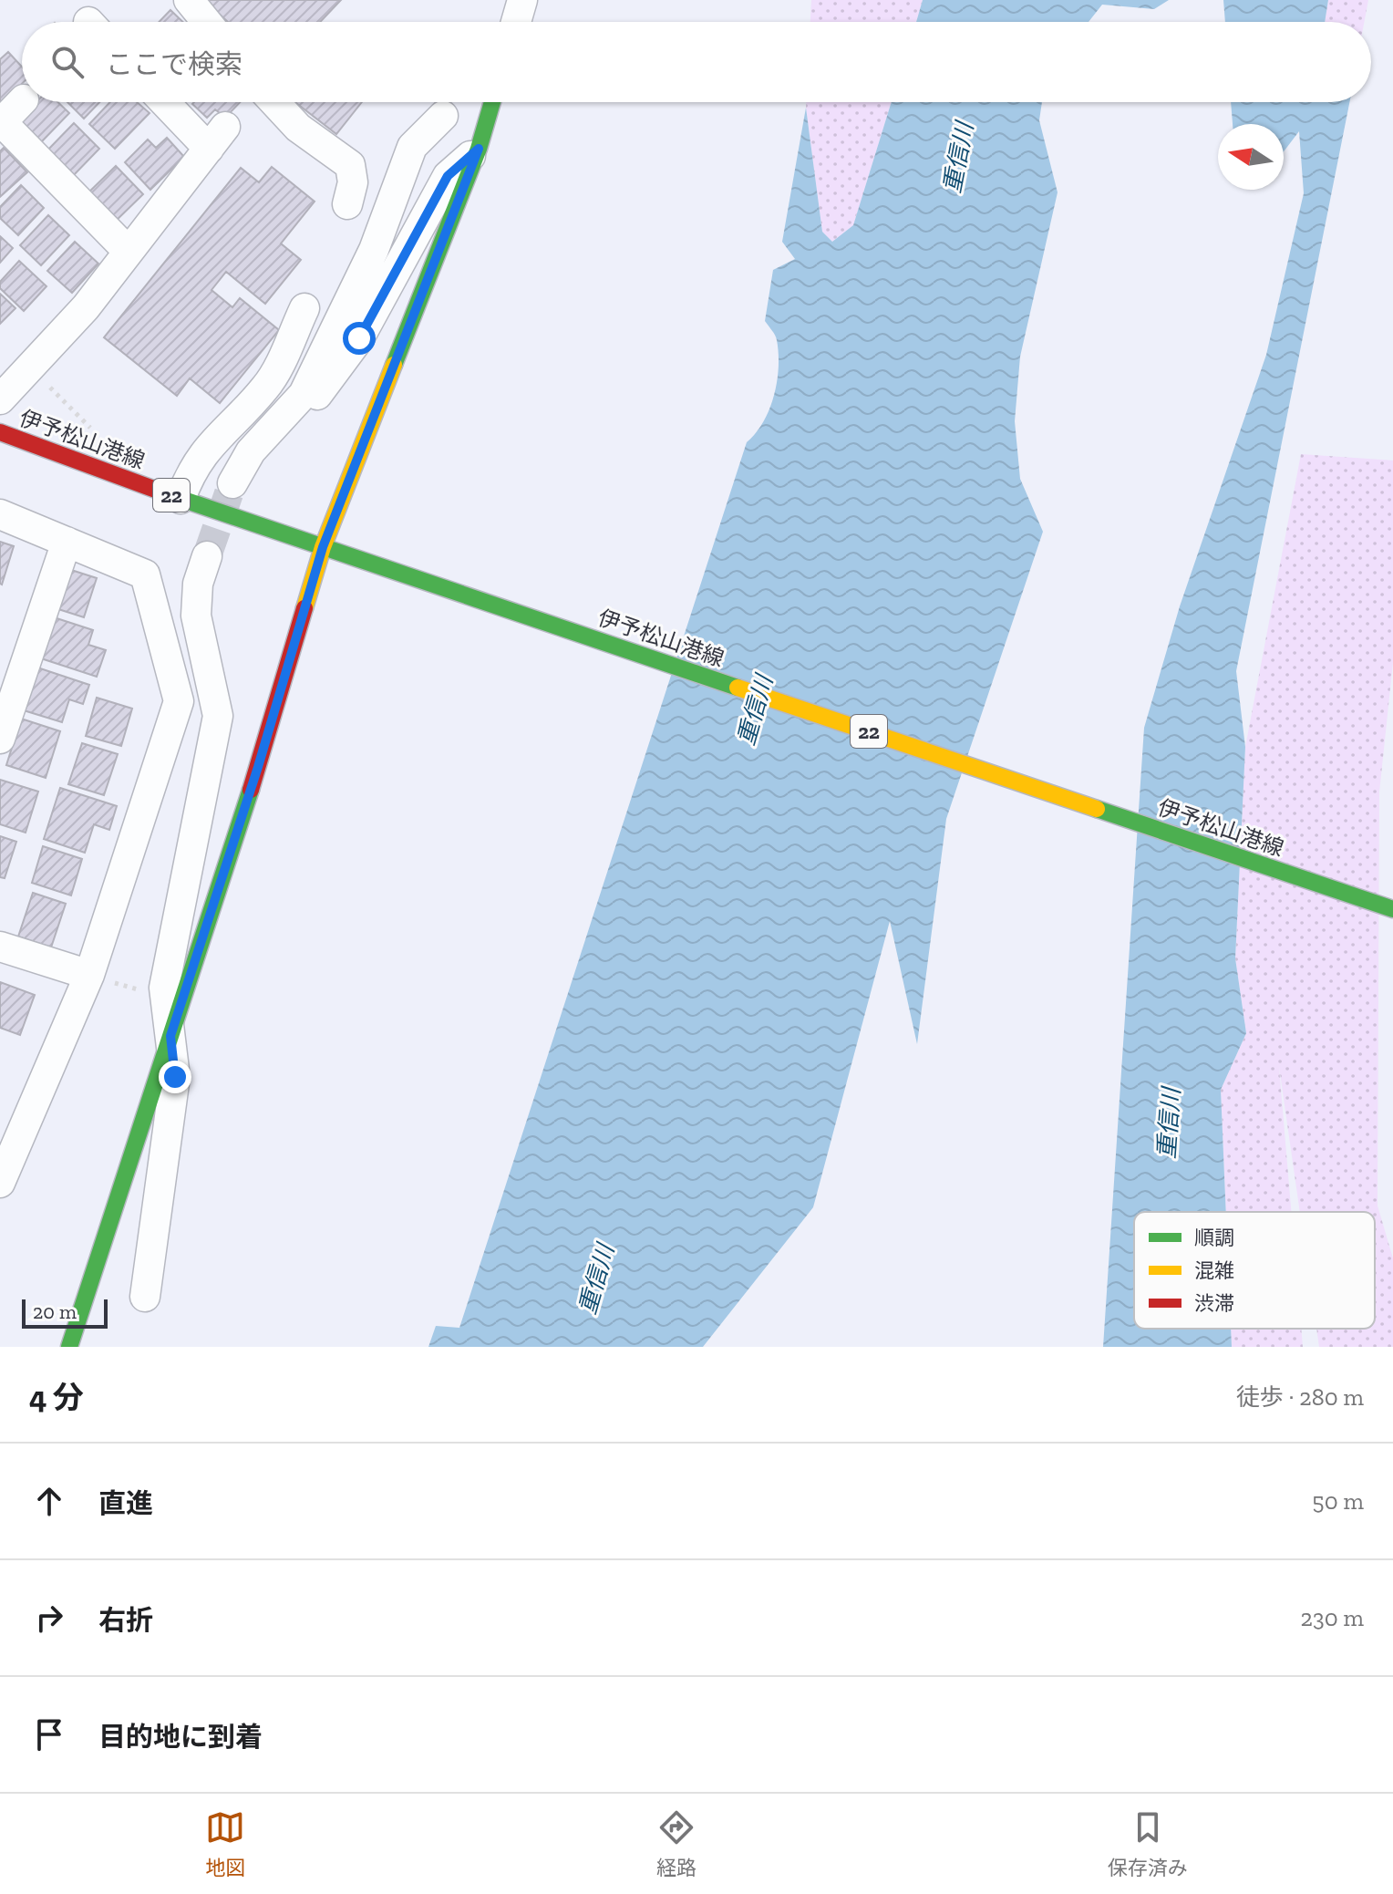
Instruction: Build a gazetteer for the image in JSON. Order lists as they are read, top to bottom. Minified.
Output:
{"streets":{"main road":["伊予松山港線","22"]},"water":["重信川"],"legend":["順調","混雑","渋滞"],"scale_bar":"20 m","north":"left","page":{"search":"ここで検索","scale":"20 m","heading":["4 分","徒歩 · 280 m"],"list":[["直進","50 m"],["右折","230 m"],"目的地に到着"],"nav":["地図","経路","保存済み"]}}
